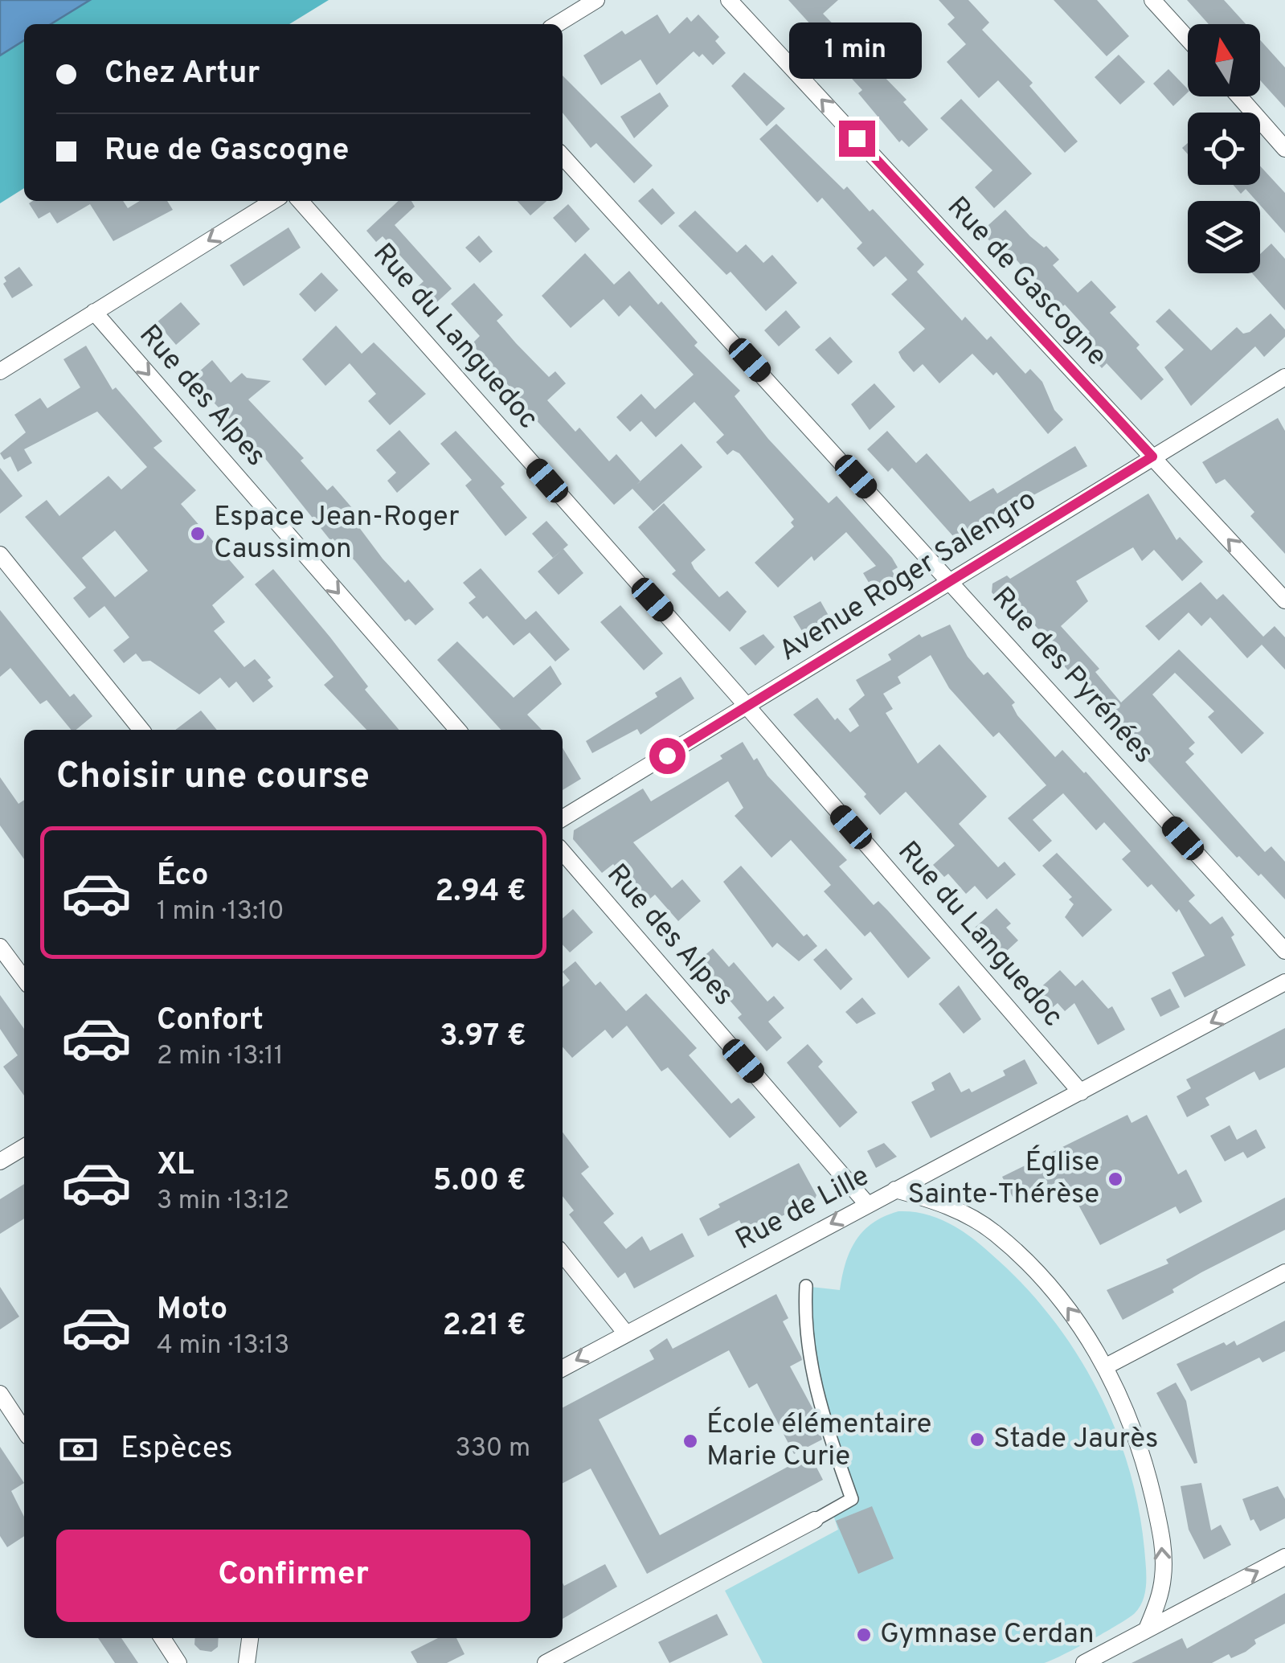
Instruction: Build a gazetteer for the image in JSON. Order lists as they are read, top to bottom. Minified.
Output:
{"streets":{"street":["Rue de Gascogne","Rue du Languedoc","Rue des Alpes","Avenue Roger Salengro","Rue des Pyrénées","Rue de Lille"]},"crossings":[["Rue de Gascogne","Avenue Roger Salengro"],["Rue du Languedoc","Avenue Roger Salengro"],["Rue du Languedoc","Rue de Lille"],["Rue des Alpes","Rue de Lille"],["Avenue Roger Salengro","Rue des Pyrénées"]],"one_way":["Rue de Gascogne","Rue des Alpes","Rue de Lille"],"places":["Espace Jean-Roger Caussimon","Église Sainte-Thérèse","Stade Jaurès","École élémentaire Marie Curie","Gymnase Cerdan"],"north":"top","page":{"bubble":"1 min","banner":["Chez Artur","Rue de Gascogne"],"heading":"Choisir une course","list":[{"name":"Éco","note":"1 min · 13:10","value":"2.94 €"},{"name":"Confort","note":"2 min · 13:11","value":"3.97 €"},{"name":"XL","note":"3 min · 13:12","value":"5.00 €"},{"name":"Moto","note":"4 min · 13:13","value":"2.21 €"}],"pay":["Espèces","330 m"],"buttons":"Confirmer"}}
